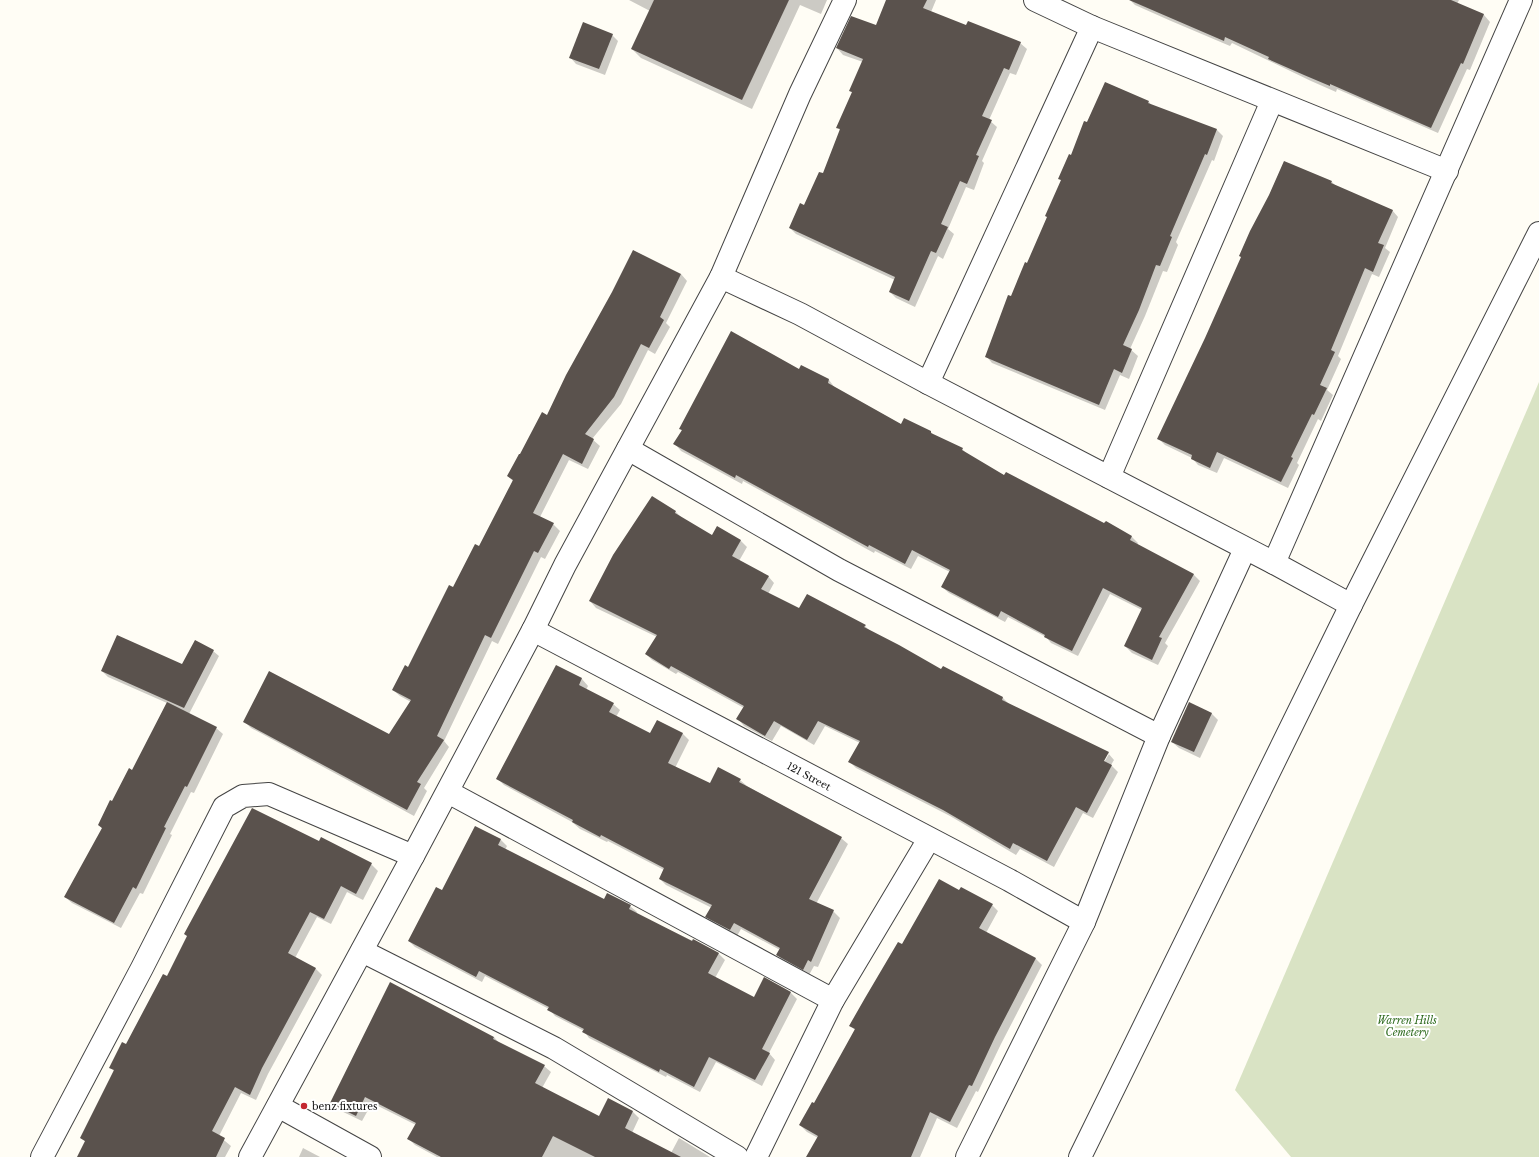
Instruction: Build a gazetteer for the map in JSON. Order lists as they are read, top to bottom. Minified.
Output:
{"streets":{"street":["121 Street"]},"parks":["Warren Hills Cemetery"],"places":["benz fixtures"]}
